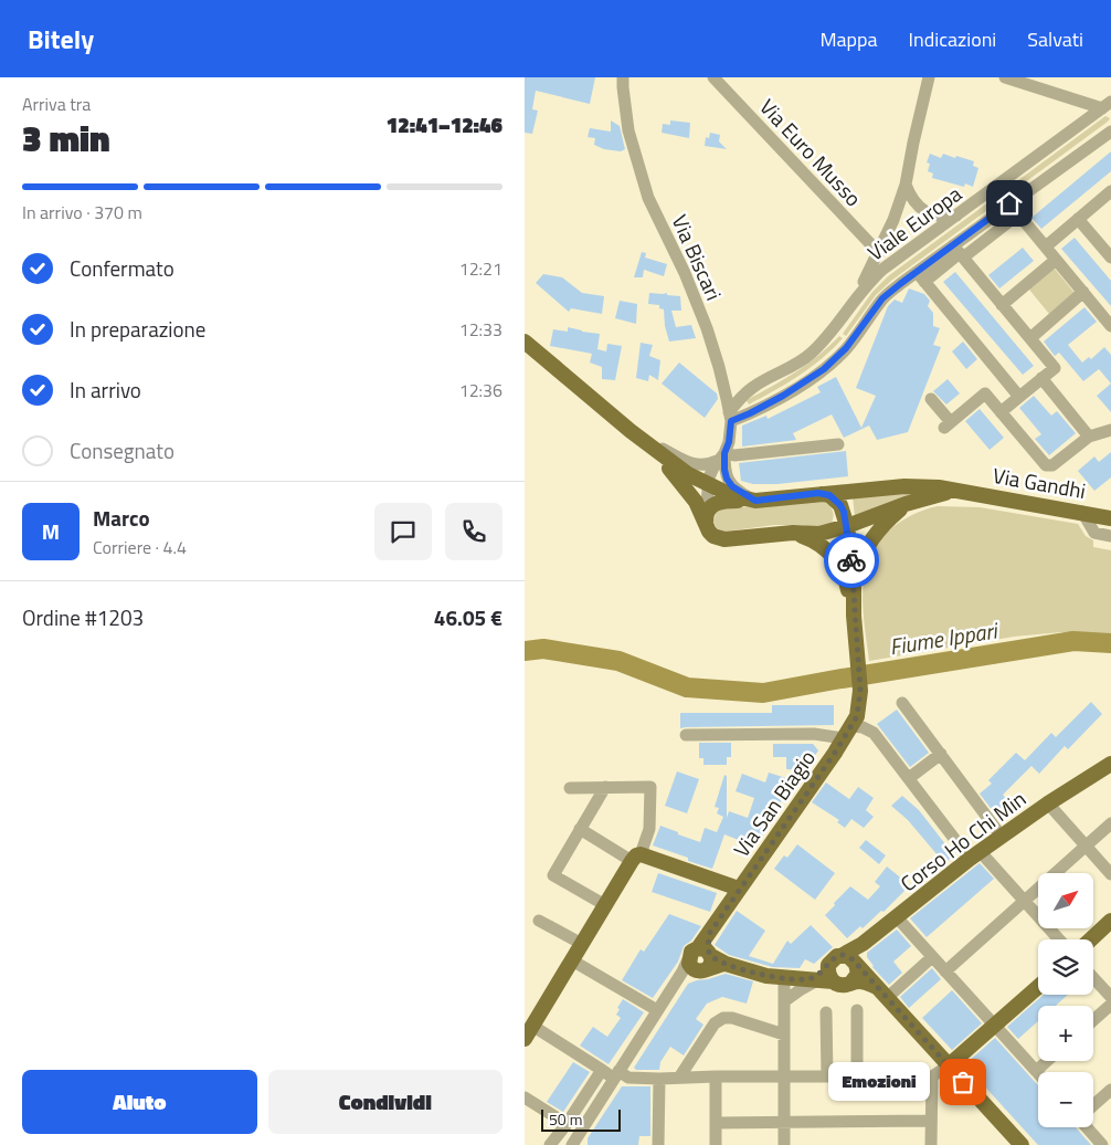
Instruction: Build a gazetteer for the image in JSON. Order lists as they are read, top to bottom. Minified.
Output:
{"streets":{"main road":["Via Gandhi","Via San Biagio","Corso Ho Chi Min"],"street":["Via Euro Musso","Viale Europa","Via Biscari"]},"crossings":[["Viale Europa","Via Biscari"]],"water":["Fiume Ippari"],"places":["Emozioni"],"scale_bar":"50 m","north":"top right","page":{"header":"Bitely","nav":["Mappa","Indicazioni","Salvati"],"heading":["3 min","Arriva tra","12:41–12:46"],"panel":["Marco","Corriere · 4.4","Ordine #1203","46.05 €"],"bar":"In arrivo · 370 m","list":[["Confermato","12:21"],["In preparazione","12:33"],["In arrivo","12:36"],"Consegnato"],"round":"M","map_buttons":["+","−"],"buttons":["Aiuto","Condividi"],"bubble":"Emozioni","scale":"50 m"}}
